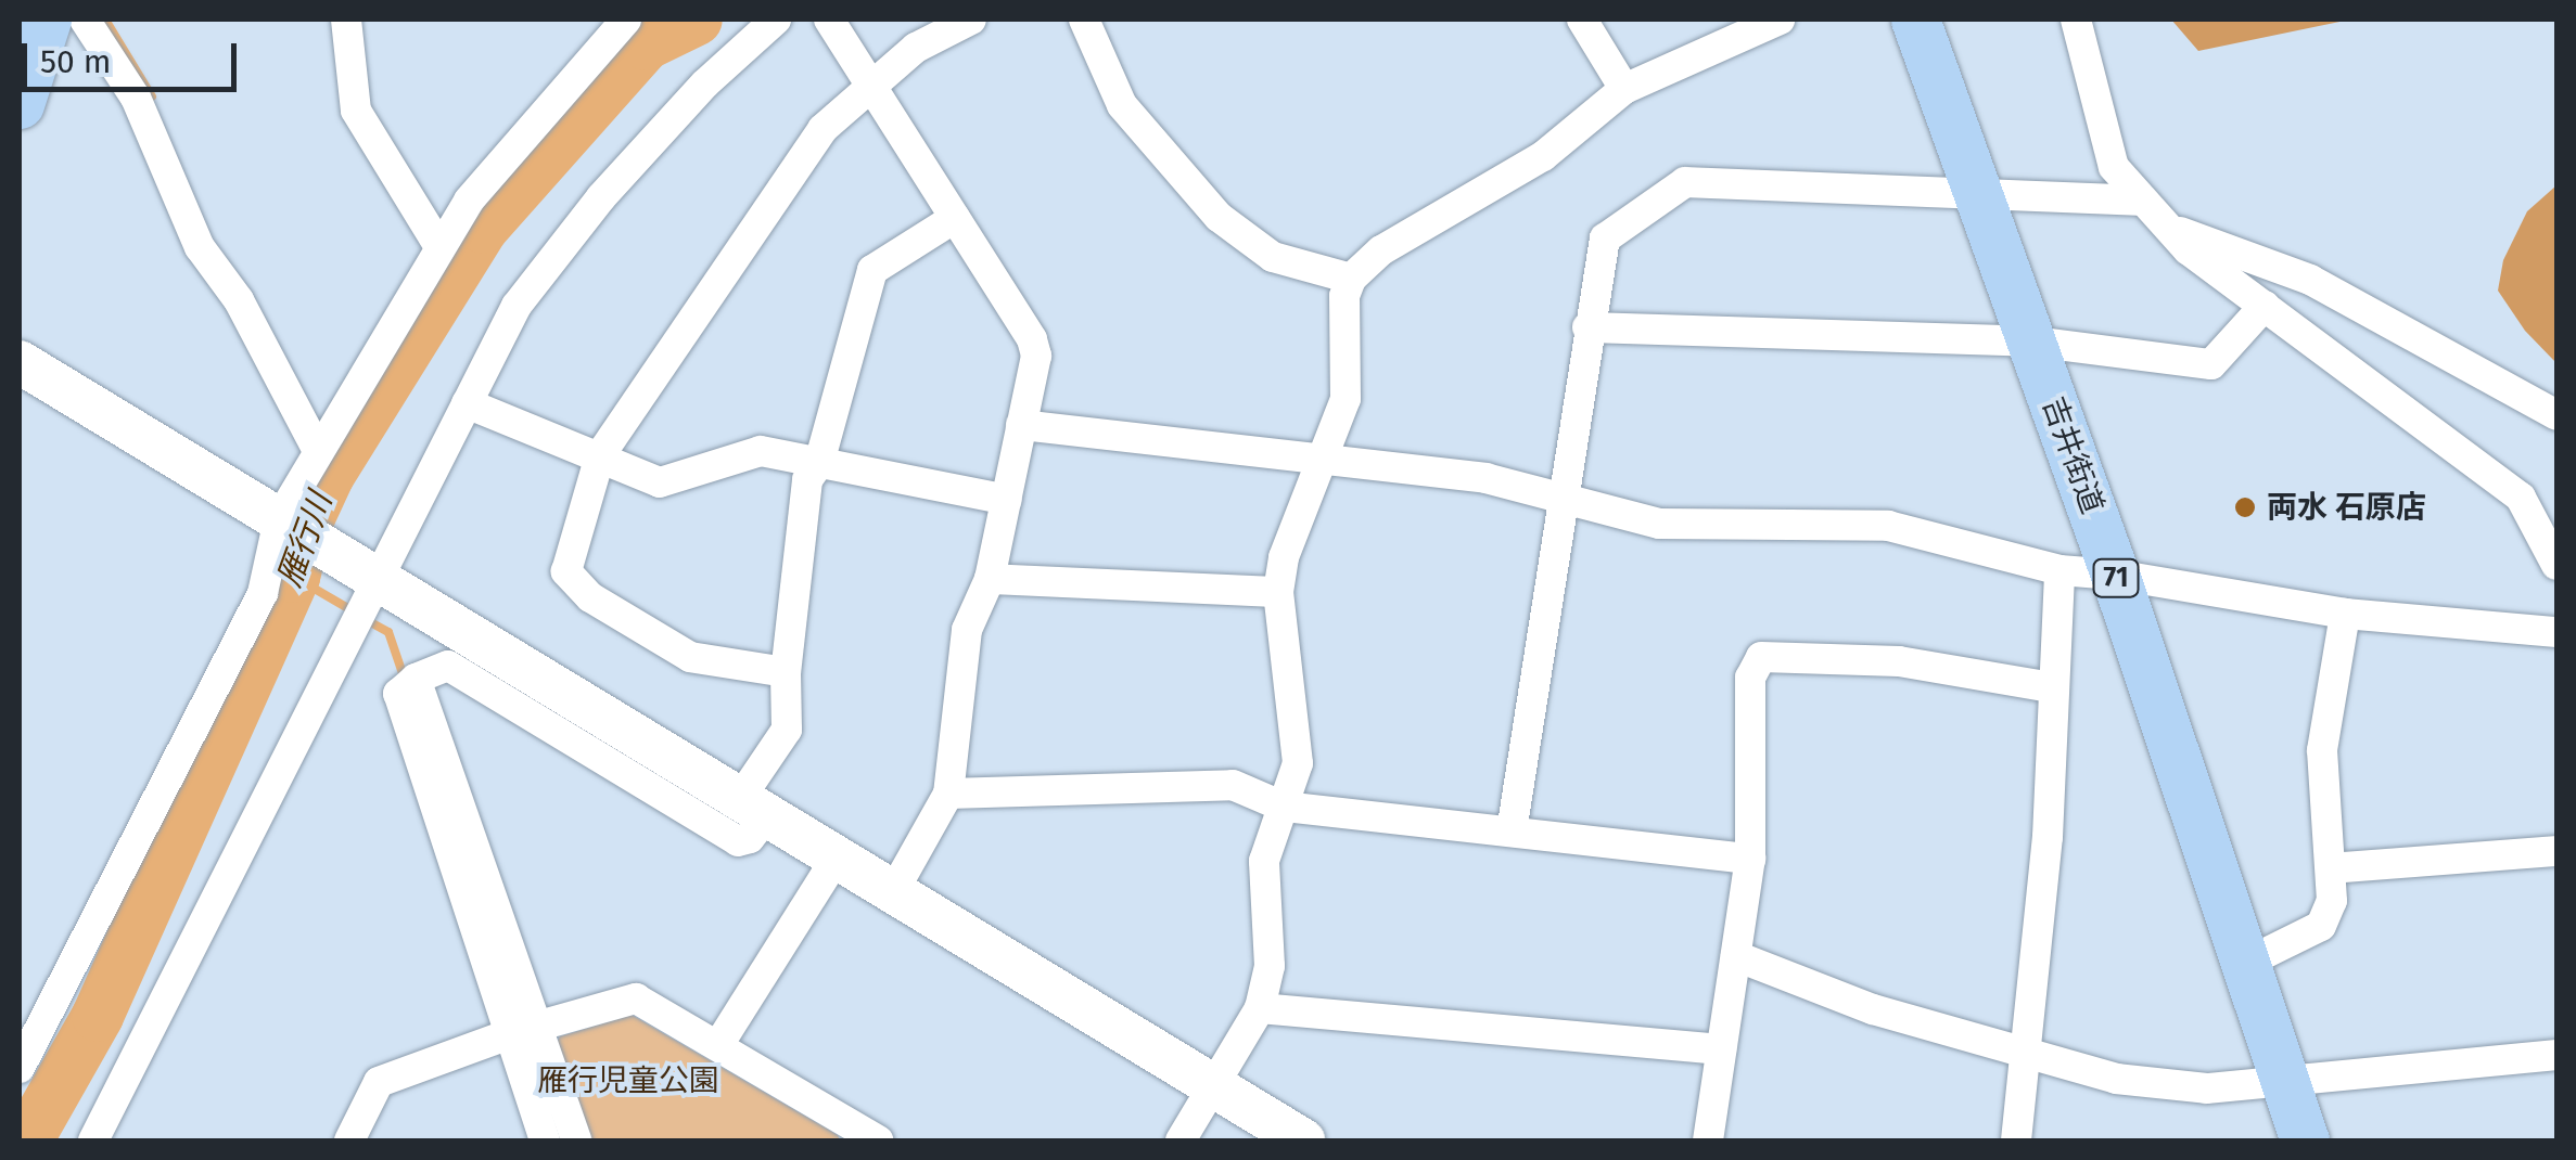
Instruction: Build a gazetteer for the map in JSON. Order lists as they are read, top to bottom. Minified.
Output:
{"streets":{"main road":["吉井街道","71"]},"water":["雁行川"],"parks":["雁行児童公園"],"places":["両水 石原店"],"scale_bar":"50 m"}
